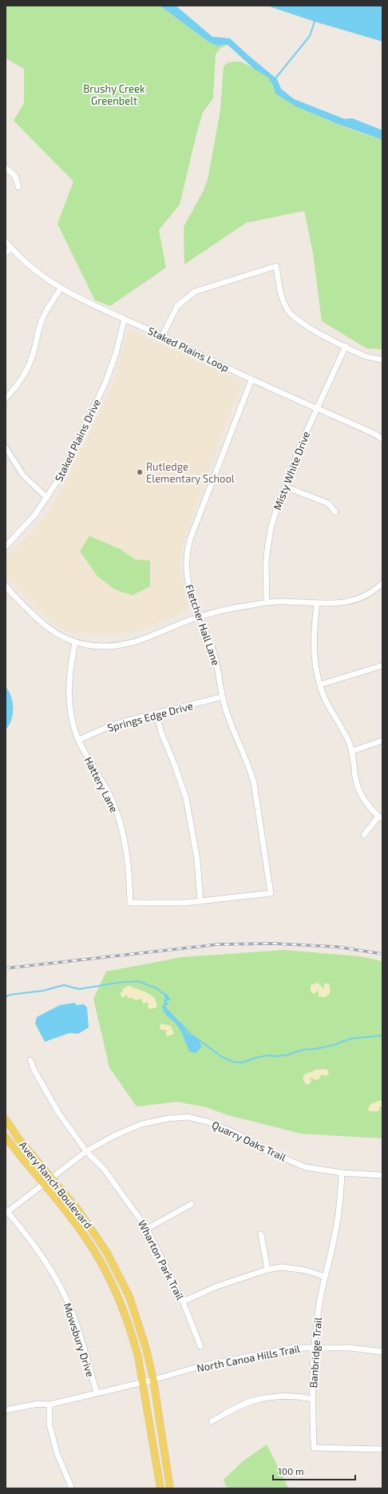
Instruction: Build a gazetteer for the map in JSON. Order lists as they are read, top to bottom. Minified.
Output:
{"streets":{"main road":["Avery Ranch Boulevard"],"street":["Staked Plains Loop","Staked Plains Drive","Misty White Drive","Fletcher Hall Lane","Springs Edge Drive","Hattery Lane","Quarry Oaks Trail","Wharton Park Trail","Mowsbury Drive","Banbridge Trail","North Canoa Hills Trail"]},"crossings":[["Staked Plains Loop","Staked Plains Drive"],["Staked Plains Loop","Misty White Drive"],["Staked Plains Loop","Fletcher Hall Lane"],["Fletcher Hall Lane","Springs Edge Drive"],["Fletcher Hall Lane","Hattery Lane"],["Springs Edge Drive","Hattery Lane"],["Quarry Oaks Trail","Avery Ranch Boulevard"],["Quarry Oaks Trail","Wharton Park Trail"],["Quarry Oaks Trail","Mowsbury Drive"],["Quarry Oaks Trail","Banbridge Trail"],["Avery Ranch Boulevard","North Canoa Hills Trail"],["Mowsbury Drive","North Canoa Hills Trail"],["Banbridge Trail","North Canoa Hills Trail"]],"parks":["Brushy Creek Greenbelt"],"places":["Rutledge Elementary School"],"scale_bar":"100 m"}
